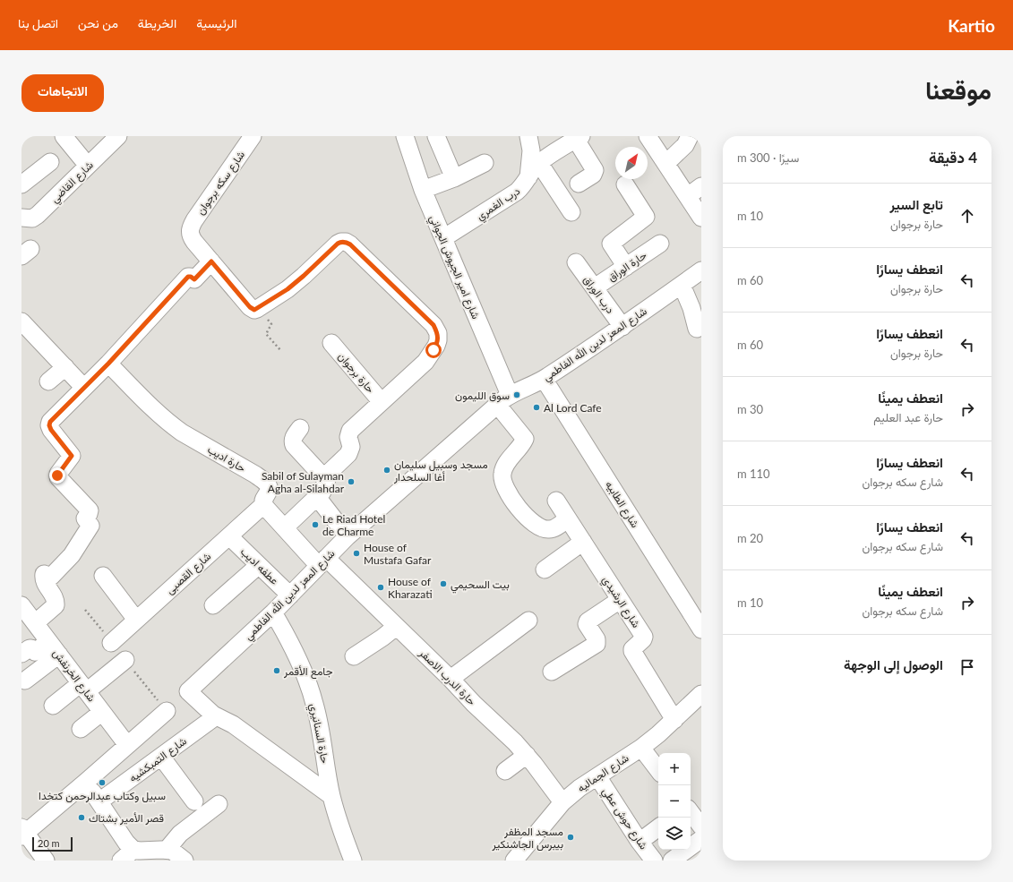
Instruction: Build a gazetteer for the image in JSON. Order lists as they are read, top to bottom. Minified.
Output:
{"streets":{"street":["شارع القاضي","شارع سكه برجوان","درب الغمري","حارة الوراق","شارع امير الجيوش الجواني","درب الوراق","شارع المعز لدين الله الفاطمي","حارة برجوان","حارة اديب","شارع الطابيه","عطفه اديب","شارع القصبى","شارع الرشيدي","شارع الخرنفش","حارة الدرب الاصفر","حارة السنانيري","شارع التمبكشيه","شارع الجماليه","شارع حوش عطي"]},"crossings":[["درب الغمري","شارع امير الجيوش الجواني"],["حارة الوراق","درب الوراق"],["شارع امير الجيوش الجواني","شارع المعز لدين الله الفاطمي"],["شارع امير الجيوش الجواني","شارع الرشيدي"],["درب الوراق","شارع المعز لدين الله الفاطمي"],["شارع المعز لدين الله الفاطمي","شارع الطابيه"],["شارع المعز لدين الله الفاطمي","عطفه اديب"],["شارع المعز لدين الله الفاطمي","حارة الدرب الاصفر"],["شارع المعز لدين الله الفاطمي","حارة السنانيري"],["شارع المعز لدين الله الفاطمي","شارع التمبكشيه"],["حارة اديب","شارع القصبى"],["عطفه اديب","شارع القصبى"],["شارع الرشيدي","شارع الجماليه"],["حارة الدرب الاصفر","شارع الجماليه"],["شارع الجماليه","شارع حوش عطي"]],"places":["سوق الليمون","Al Lord Cafe","مسجد وسبيل سليمان أغا السلحدار","Sabil of Sulayman Agha al-Silahdar","Le Riad Hotel de Charme","House of Mustafa Gafar","بيت السحيمي","House of Kharazati","جامع الأقمر","سبيل وكتاب عبدالرحمن كتخدا","قصر الأمير بشتاك","مسجد المظفر بيبرس الجاشنكير"],"scale_bar":"20 m","north":"top right","page":{"header":"Kartio","nav":["الرئيسية","الخريطة","من نحن","اتصل بنا"],"title":"موقعنا","buttons":"الاتجاهات","heading":["4 دقيقة","سيرًا · 300 m"],"list":[["تابع السير","حارة برجوان","10 m"],["انعطف يسارًا","حارة برجوان","60 m"],["انعطف يسارًا","حارة برجوان","60 m"],["انعطف يمينًا","حارة عبد العليم","30 m"],["انعطف يسارًا","شارع سكه برجوان","110 m"],["انعطف يسارًا","شارع سكه برجوان","20 m"],["انعطف يمينًا","شارع سكه برجوان","10 m"],"الوصول إلى الوجهة"],"map_buttons":["+","−"],"scale":"20 m"}}
